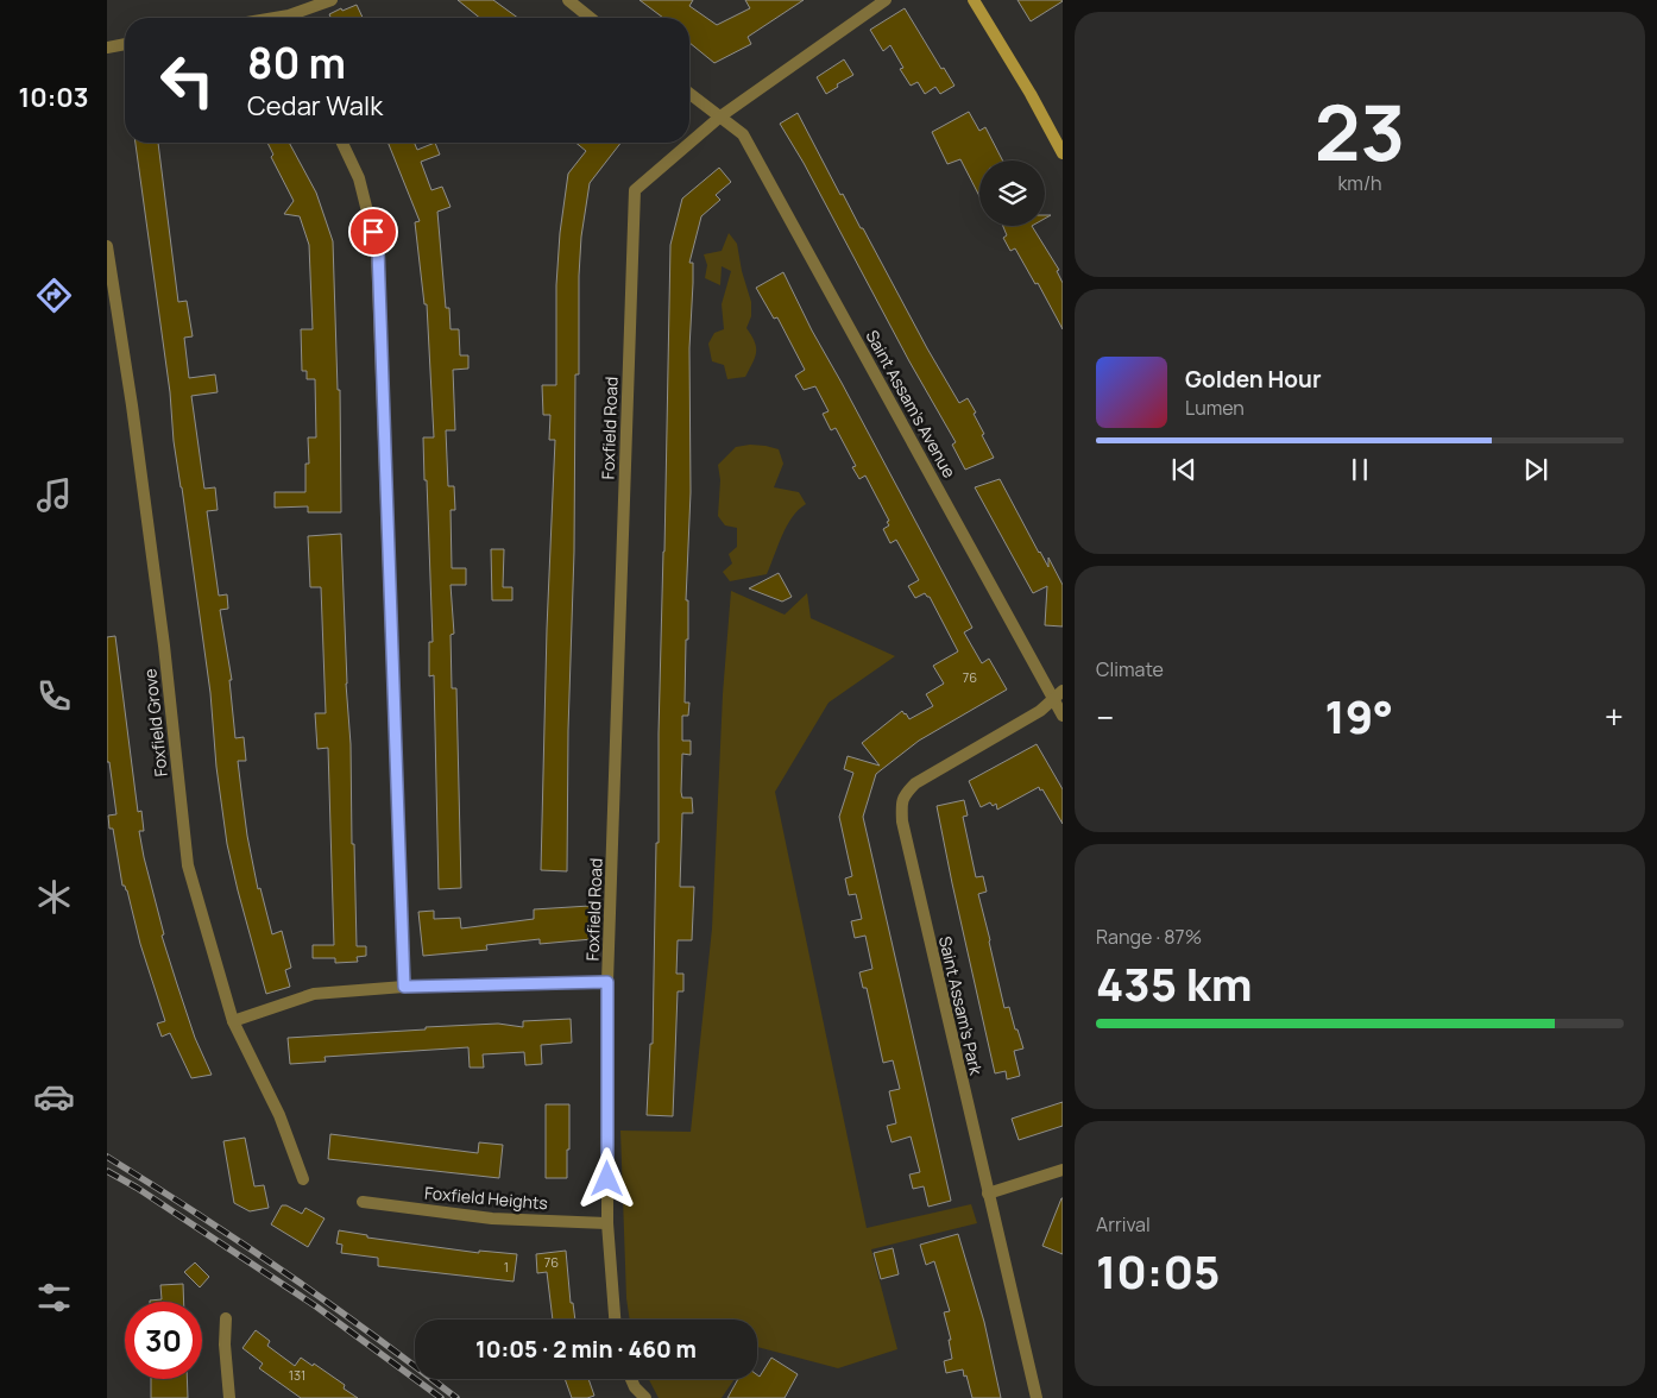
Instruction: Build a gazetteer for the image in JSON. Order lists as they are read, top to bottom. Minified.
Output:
{"streets":{"street":["Saint Assam's Avenue","Foxfield Road","Foxfield Grove","Saint Assam's Park","Foxfield Heights"]},"crossings":[["Saint Assam's Avenue","Foxfield Road"],["Saint Assam's Avenue","Saint Assam's Park"],["Foxfield Road","Foxfield Heights"]],"house_numbers":["76","76","1","131"],"page":{"tabs":"10:03","tile":[["23","km/h"],"Climate",["Range · 87%","435 km"],["Arrival","10:05"]],"turn":["80 m","Cedar Walk"],"song":["Golden Hour","Lumen"],"heat":["−","19°","+"],"limit":"30","trip":"10:05 · 2 min · 460 m"}}
